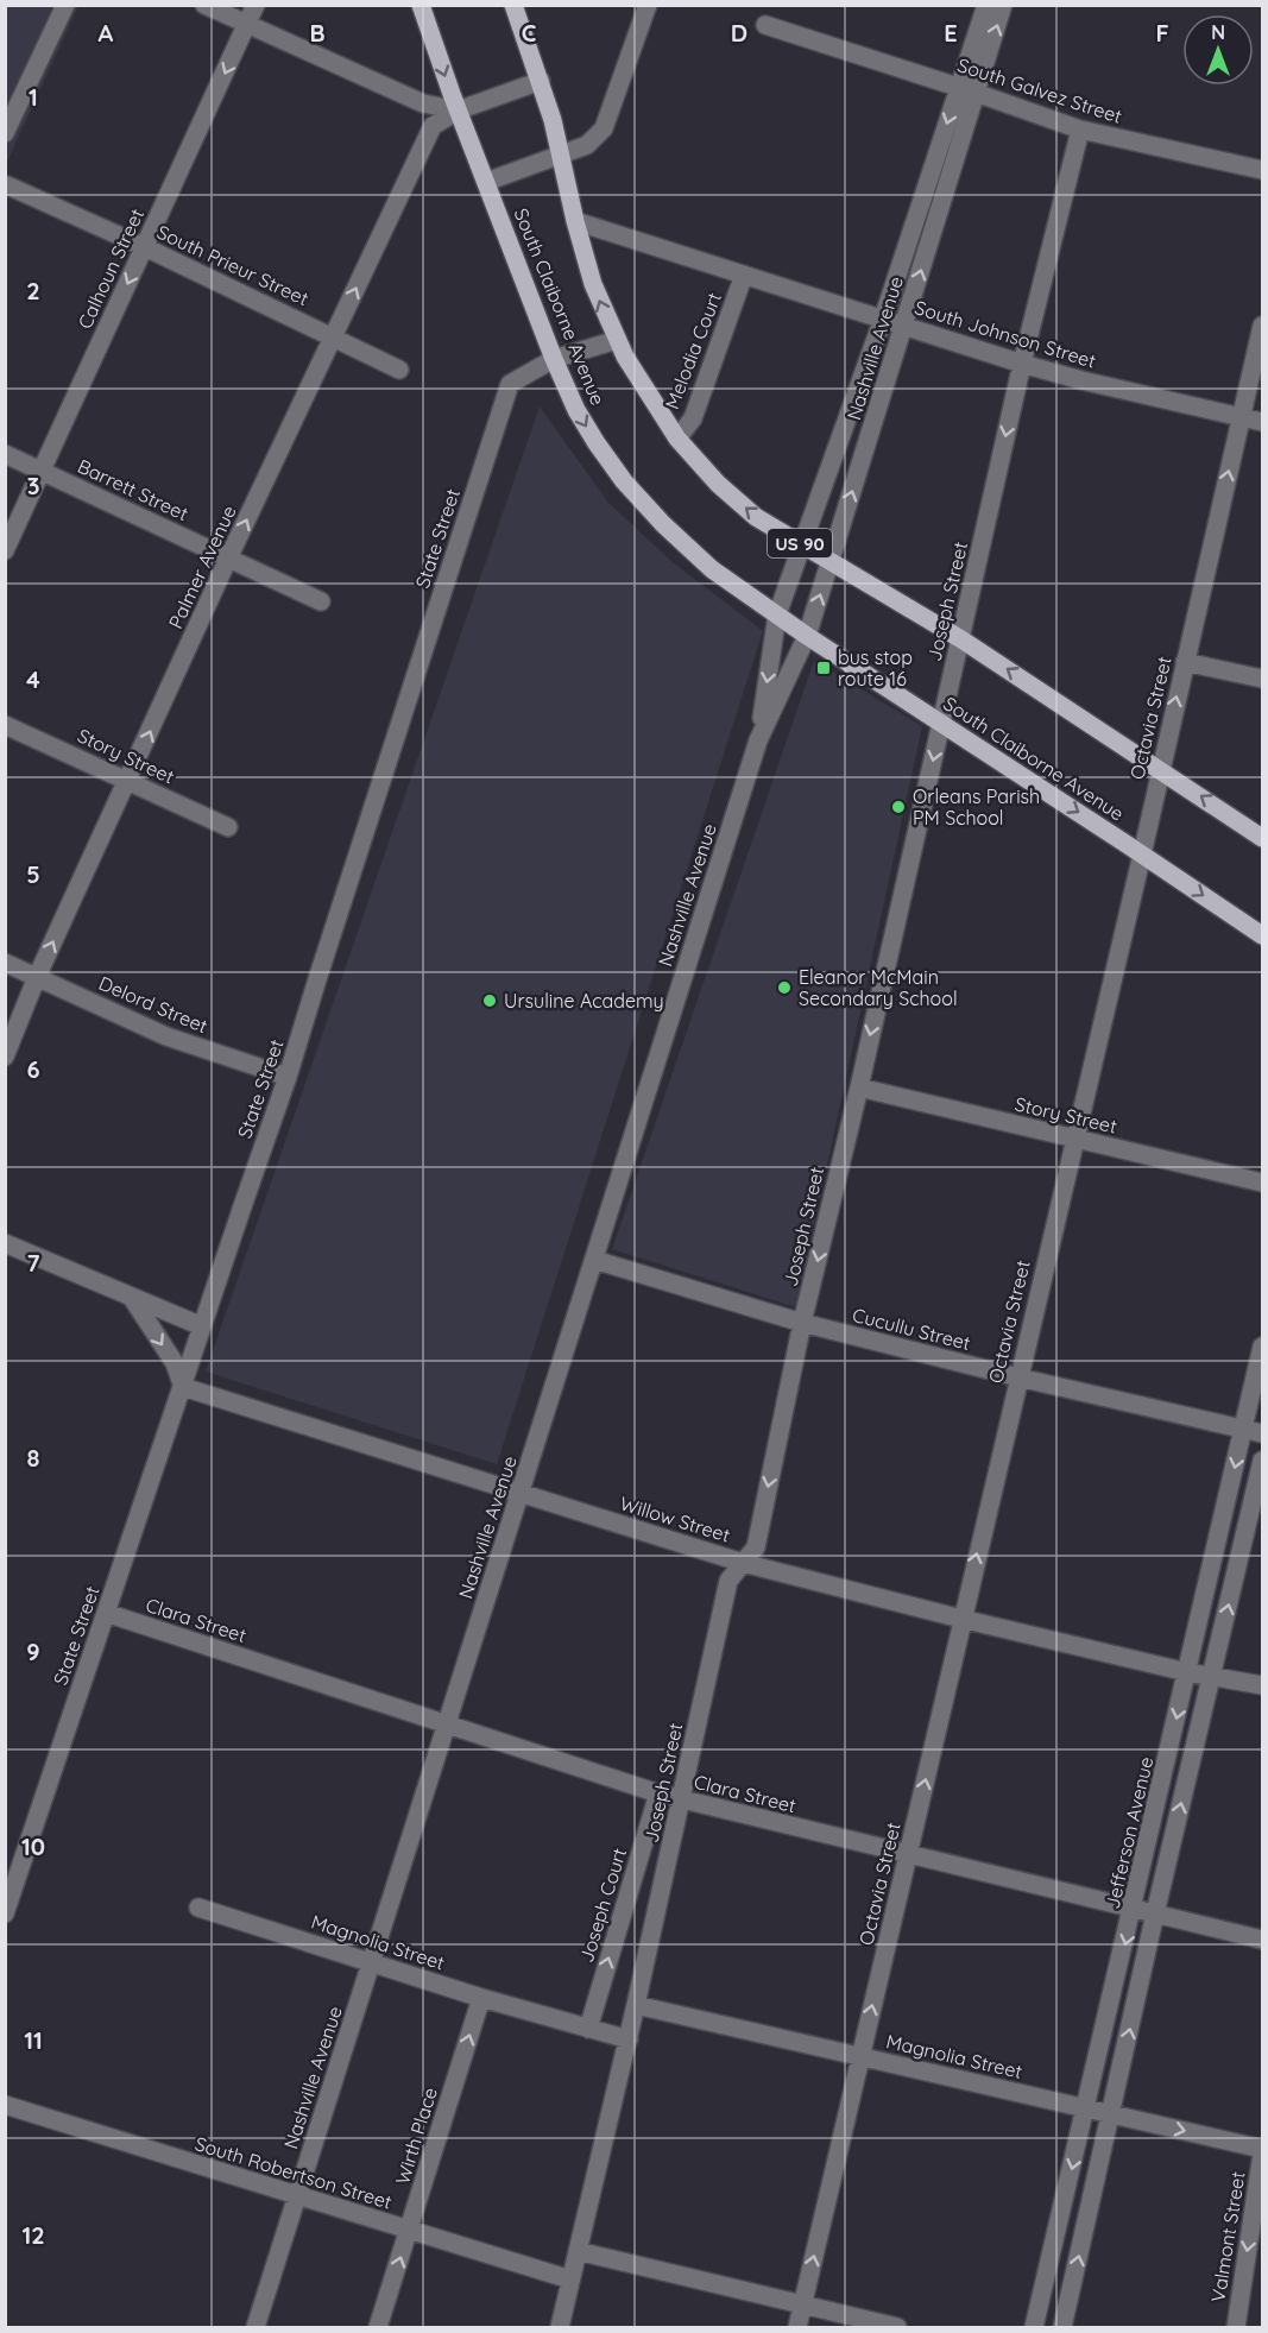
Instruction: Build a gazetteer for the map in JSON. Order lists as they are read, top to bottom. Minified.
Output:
{"streets":{"main road":["South Claiborne Avenue","US 90"],"street":["South Galvez Street","South Prieur Street","Calhoun Street","South Johnson Street","Nashville Avenue","Melodia Court","Barrett Street","State Street","Palmer Avenue","Joseph Street","Octavia Street","Story Street","Delord Street","Cucullu Street","Willow Street","Clara Street","Jefferson Avenue","Joseph Court","Magnolia Street","Wirth Place","South Robertson Street","Valmont Street"]},"crossings":[["South Galvez Street","Nashville Avenue"],["South Galvez Street","Joseph Street"],["South Prieur Street","Calhoun Street"],["South Prieur Street","Palmer Avenue"],["Calhoun Street","Barrett Street"],["South Claiborne Avenue","South Johnson Street"],["South Claiborne Avenue","Nashville Avenue"],["South Claiborne Avenue","Melodia Court"],["South Claiborne Avenue","State Street"],["South Claiborne Avenue","Palmer Avenue"],["South Claiborne Avenue","Joseph Street"],["South Claiborne Avenue","Octavia Street"],["South Johnson Street","Nashville Avenue"],["South Johnson Street","Melodia Court"],["South Johnson Street","Joseph Street"],["South Johnson Street","Octavia Street"],["Nashville Avenue","Cucullu Street"],["Nashville Avenue","Willow Street"],["Nashville Avenue","Clara Street"],["Nashville Avenue","Magnolia Street"],["Nashville Avenue","South Robertson Street"],["Barrett Street","Palmer Avenue"],["State Street","Delord Street"],["State Street","Willow Street"],["State Street","Clara Street"],["Palmer Avenue","Story Street"],["Palmer Avenue","Delord Street"],["Joseph Street","Story Street"],["Joseph Street","Cucullu Street"],["Joseph Street","Willow Street"],["Joseph Street","Clara Street"],["Joseph Street","Magnolia Street"],["Joseph Street","South Robertson Street"],["Octavia Street","Story Street"],["Octavia Street","Cucullu Street"],["Octavia Street","Willow Street"],["Octavia Street","Clara Street"],["Octavia Street","Magnolia Street"],["Cucullu Street","Jefferson Avenue"],["Willow Street","Jefferson Avenue"],["Clara Street","Jefferson Avenue"],["Clara Street","Joseph Court"],["Jefferson Avenue","Magnolia Street"],["Joseph Court","Magnolia Street"],["Magnolia Street","Wirth Place"],["Magnolia Street","Valmont Street"],["Wirth Place","South Robertson Street"]],"one_way":["Calhoun Street","Palmer Avenue","Joseph Street","Octavia Street","Joseph Court","Wirth Place"],"places":{"transit":["bus stop route 16"],"other":["Orleans Parish PM School","Eleanor McMain Secondary School","Ursuline Academy"]},"north":"top","grid":{"columns":["A","B","C","D","E","F"],"rows":["1","2","3","4","5","6","7","8","9","10","11","12"]}}
